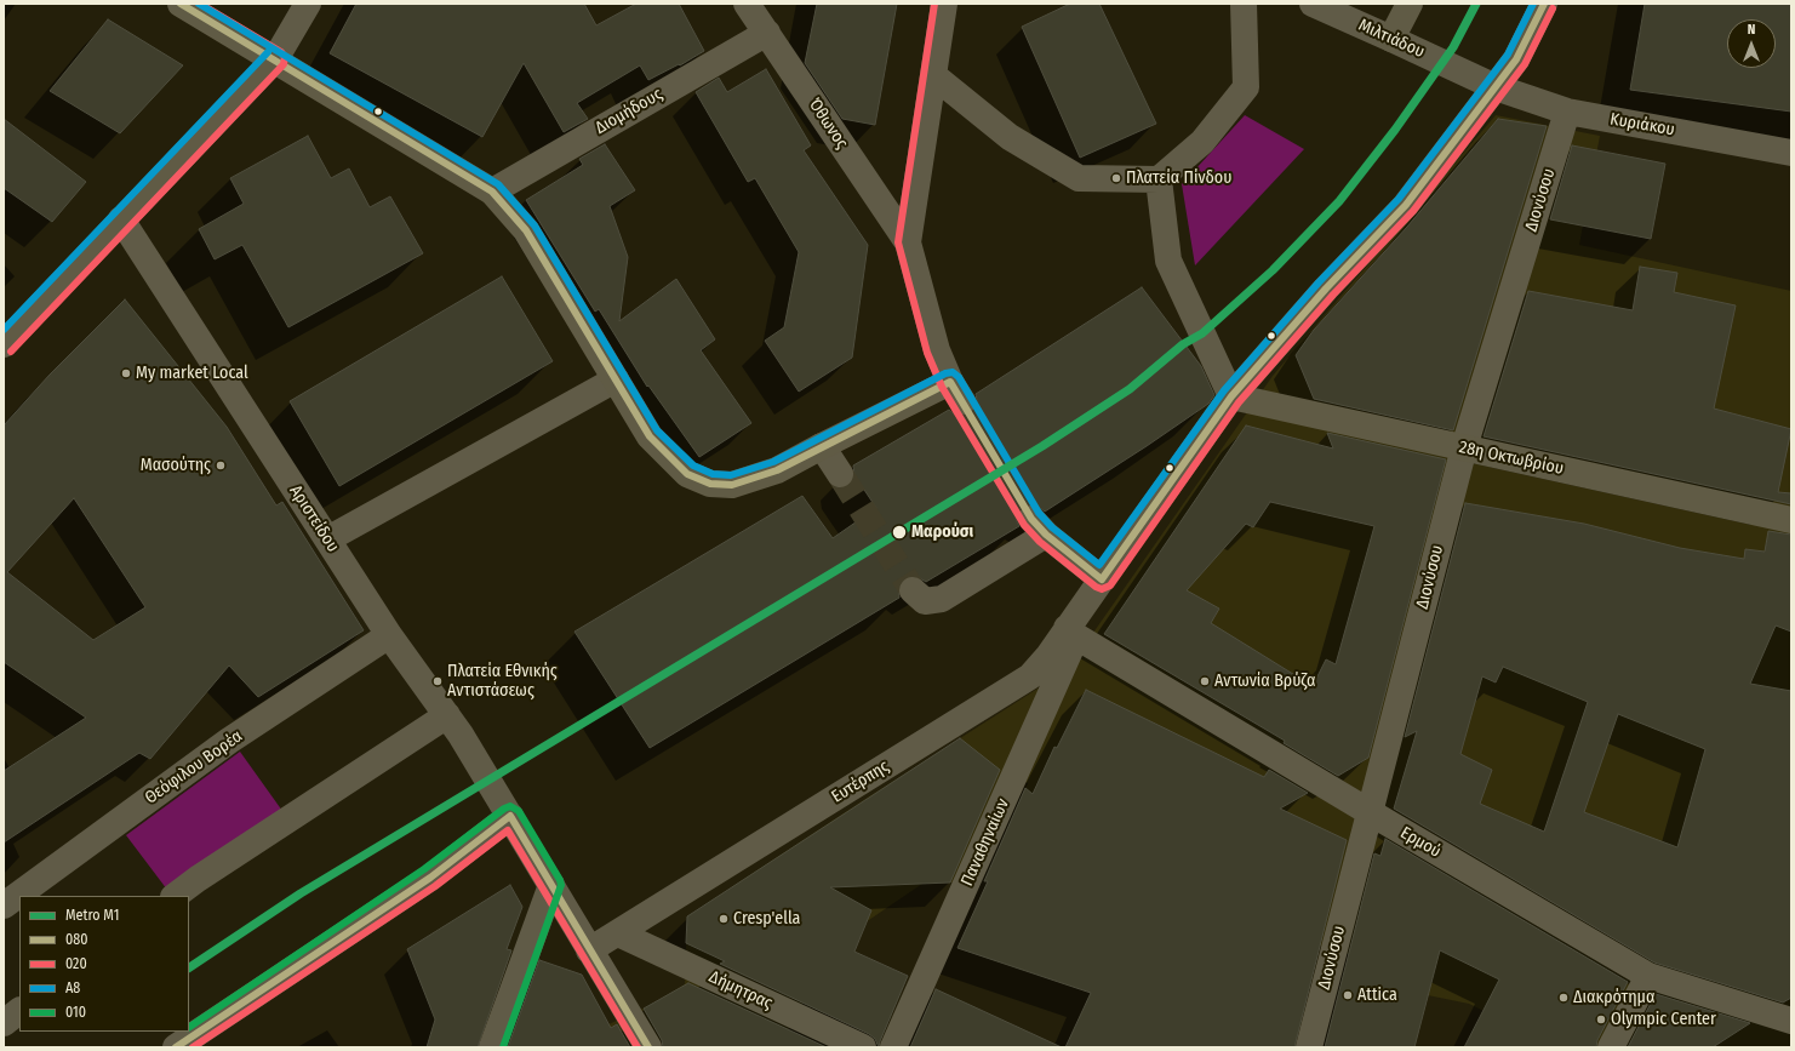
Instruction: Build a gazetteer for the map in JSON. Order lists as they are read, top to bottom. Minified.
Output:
{"streets":{"main road":["28η Οκτωβρίου"],"street":["Μιλτιάδου","Διομήδους","Όθωνος","Κυριάκου","Διονύσου","Αριστείδου","Θεόφιλου Βορέα","Ευτέρπης","Παναθηναίων","Ερμού","Δήμητρας"]},"crossings":[["Μιλτιάδου","Κυριάκου"],["Διομήδους","Όθωνος"],["Κυριάκου","Διονύσου"],["Διονύσου","28η Οκτωβρίου"],["Διονύσου","Ερμού"],["Αριστείδου","Θεόφιλου Βορέα"],["Αριστείδου","Ευτέρπης"],["Ευτέρπης","Παναθηναίων"],["Ευτέρπης","Ερμού"],["Ευτέρπης","Δήμητρας"],["Παναθηναίων","Ερμού"]],"places":["Πλατεία Πίνδου","My market Local","Μασούτης","Μαρούσι","Πλατεία Εθνικής Αντιστάσεως","Αντωνία Βρύζα","Cresp'ella","Attica","Διακρότημα","Olympic Center"],"lines":["metro line Μ1","transit line 080","transit line 020","transit line A8","transit line 010"],"legend":["Metro Μ1","080","020","A8","010"],"north":"top"}
